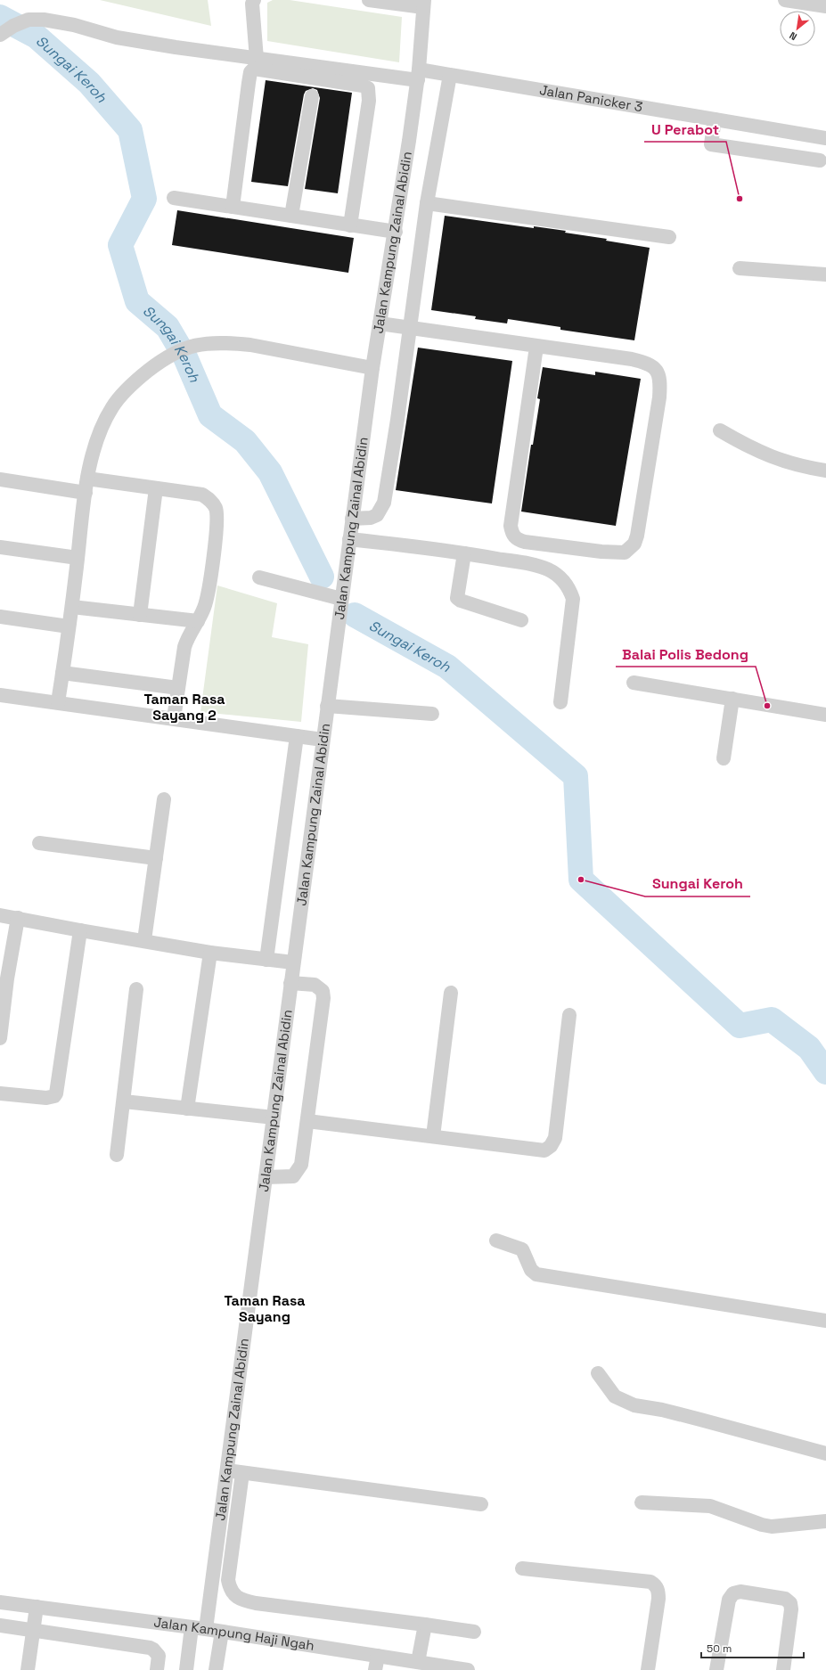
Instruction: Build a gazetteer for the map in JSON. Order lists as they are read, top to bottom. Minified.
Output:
{"streets":{"street":["Jalan Panicker 3","Jalan Kampung Zainal Abidin","Jalan Kampung Haji Ngah"]},"crossings":[["Jalan Panicker 3","Jalan Kampung Zainal Abidin"],["Jalan Kampung Zainal Abidin","Jalan Kampung Haji Ngah"]],"districts":["Taman Rasa Sayang 2","Taman Rasa Sayang"],"water":["Sungai Keroh"],"places":["U Perabot","Balai Polis Bedong","Sungai Keroh"],"scale_bar":"50 m","north":"bottom left"}
